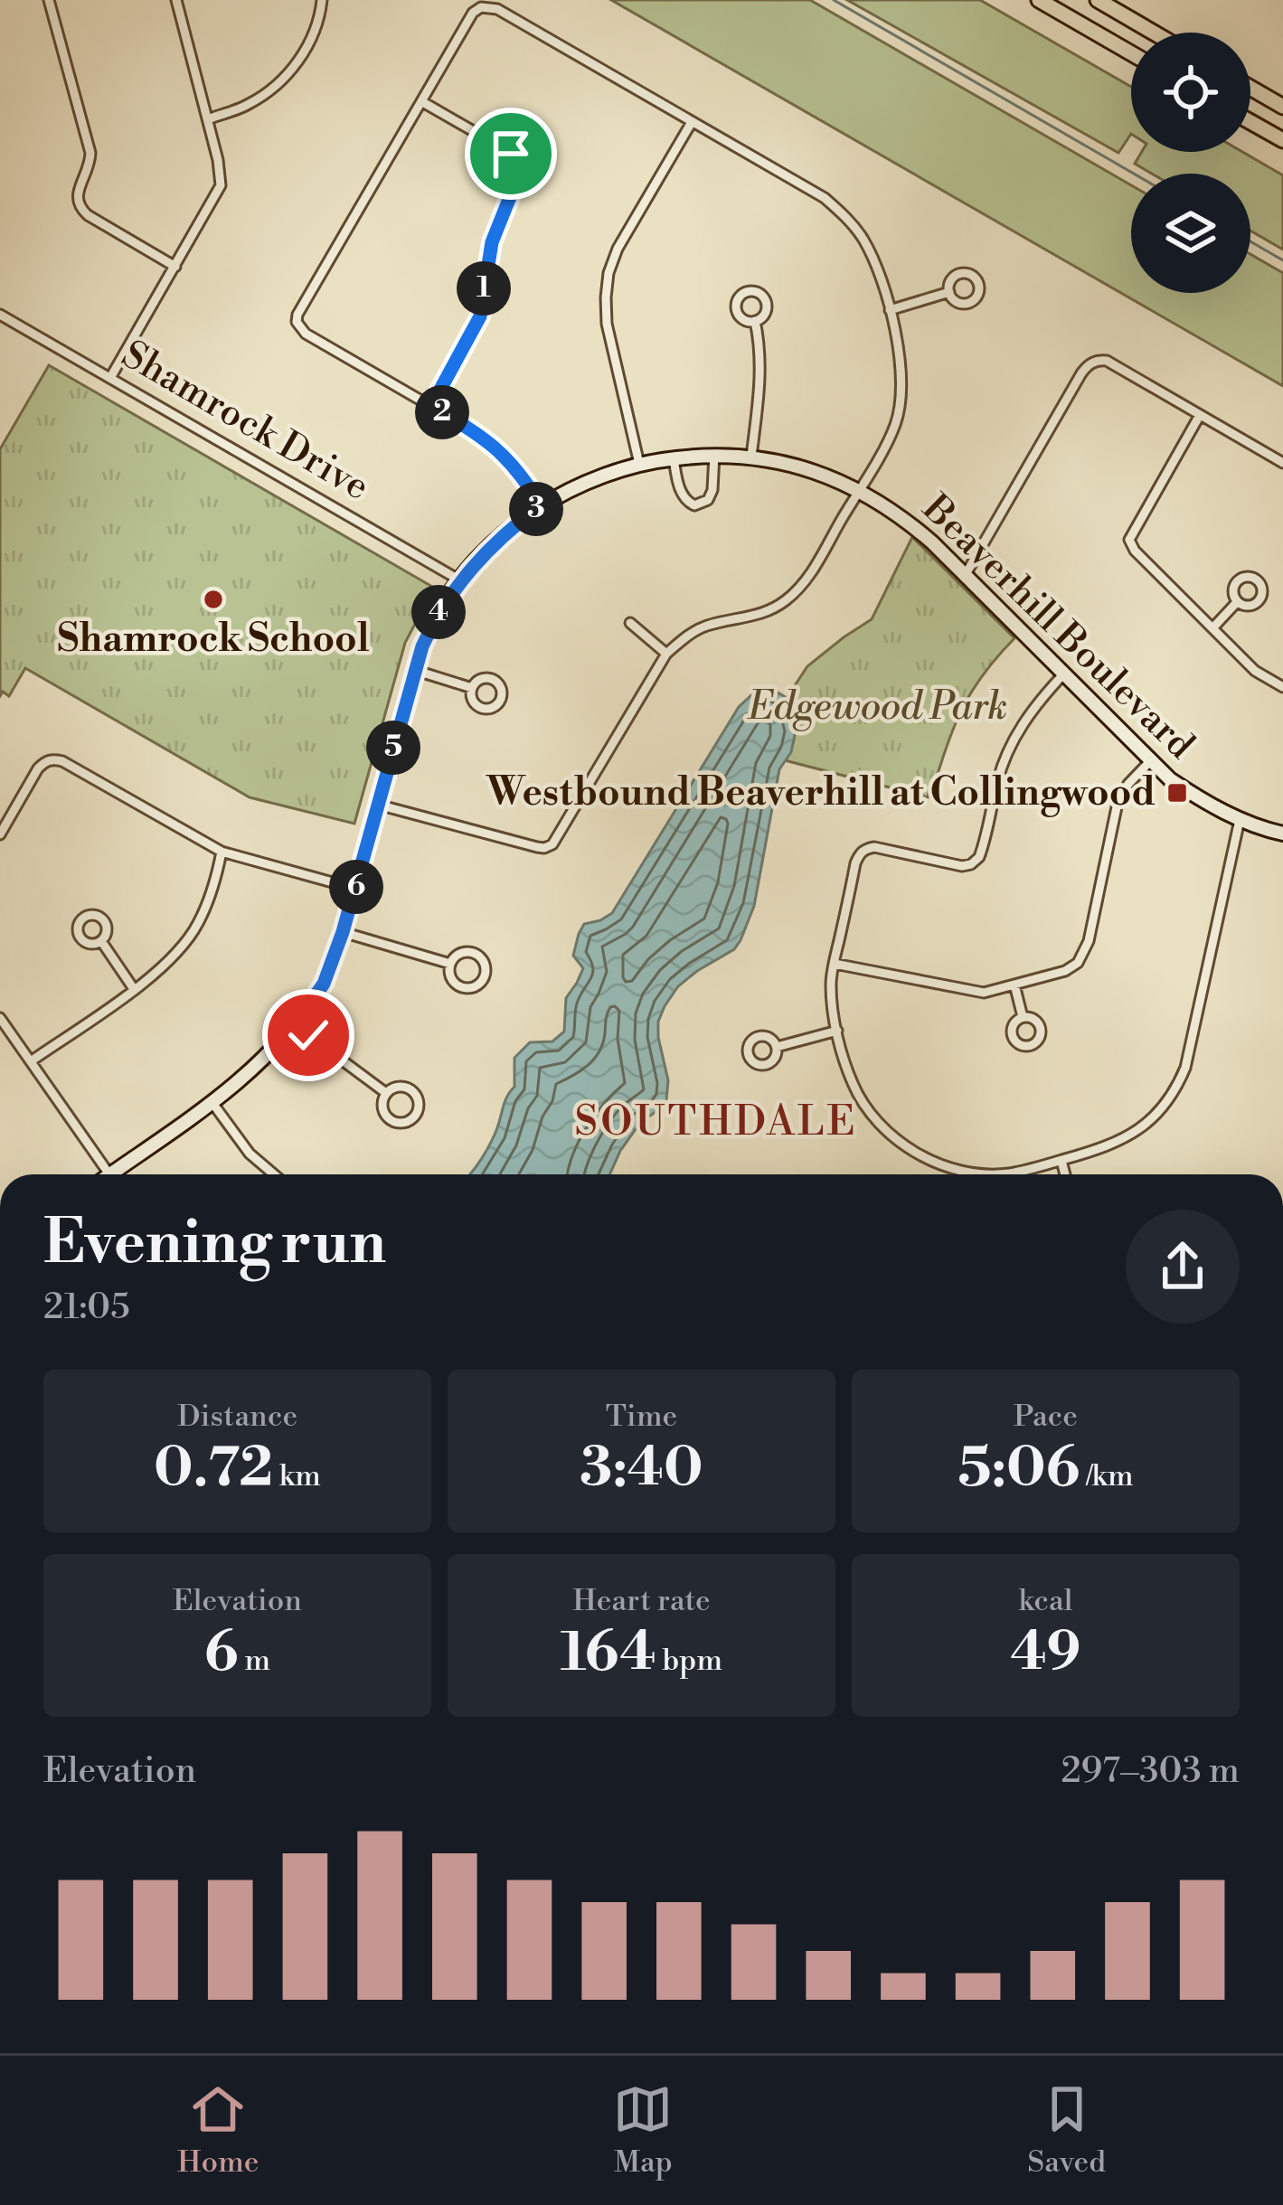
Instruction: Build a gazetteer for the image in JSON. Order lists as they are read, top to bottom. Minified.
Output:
{"streets":{"street":["Shamrock Drive","Beaverhill Boulevard"]},"crossings":[["Shamrock Drive","Beaverhill Boulevard"]],"districts":["SOUTHDALE"],"parks":["Edgewood Park"],"places":{"other":["Shamrock School"],"transit":["Westbound Beaverhill at Collingwood"]},"page":{"pins":["1","2","3","4","5","6"],"heading":["Evening run","21:05"],"stats":[["Distance","0.72 km"],["Time","3:40"],["Pace","5:06 /km"],["Elevation","6 m"],["Heart rate","164 bpm"],["kcal","49"]],"chart":["Elevation","297–303 m"],"tabs":["Home","Map","Saved"]}}
